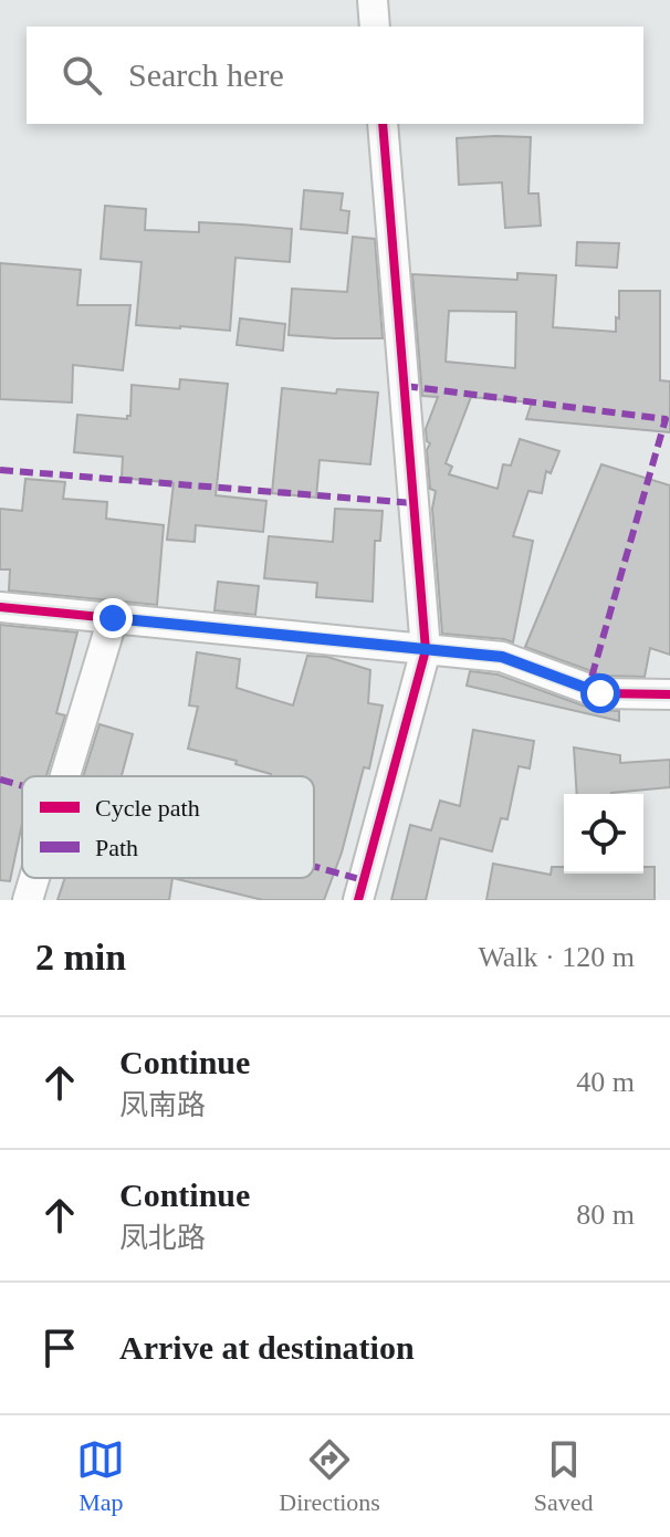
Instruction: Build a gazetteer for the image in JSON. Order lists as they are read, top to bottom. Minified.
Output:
{"legend":["Cycle path","Path"],"page":{"search":"Search here","heading":["2 min","Walk · 120 m"],"list":[["Continue","凤南路","40 m"],["Continue","凤北路","80 m"],"Arrive at destination"],"nav":["Map","Directions","Saved"]}}
